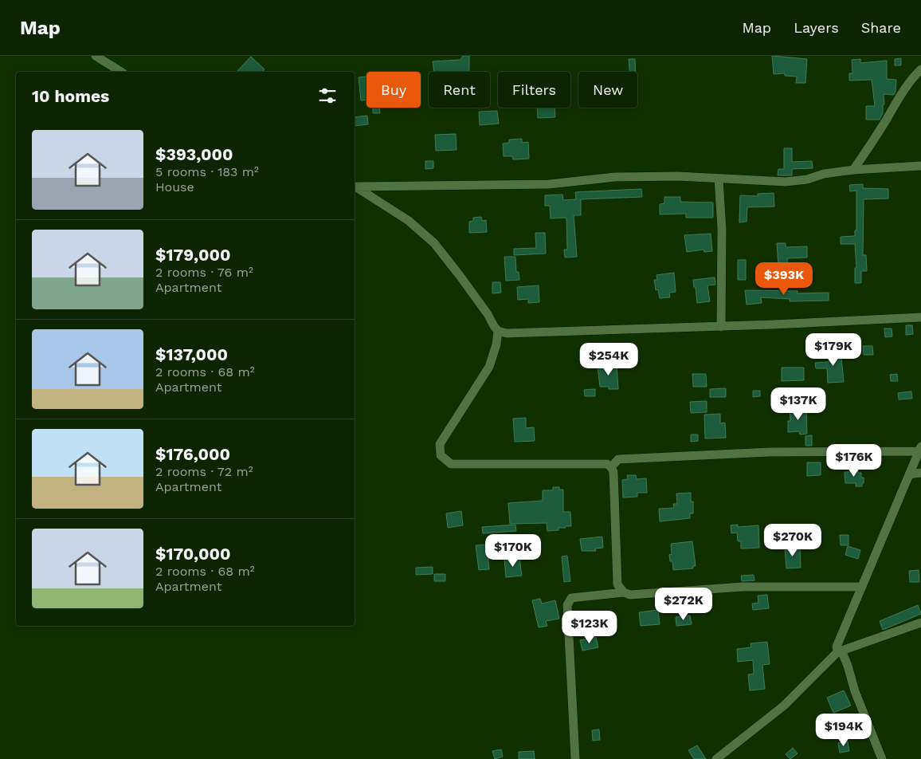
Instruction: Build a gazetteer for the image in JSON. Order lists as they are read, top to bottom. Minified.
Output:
{"page":{"header":"Map","nav":["Map","Layers","Share"],"chip":["Buy","Rent","Filters","New"],"heading":"10 homes","list":[{"name":"$393,000","note":"5 rooms · 183 m² · House"},{"name":"$179,000","note":"2 rooms · 76 m² · Apartment"},{"name":"$137,000","note":"2 rooms · 68 m² · Apartment"},{"name":"$176,000","note":"2 rooms · 72 m² · Apartment"},{"name":"$170,000","note":"2 rooms · 68 m² · Apartment"}],"price":["$393K","$179K","$254K","$137K","$176K","$270K","$170K","$272K","$123K","$194K"]}}
